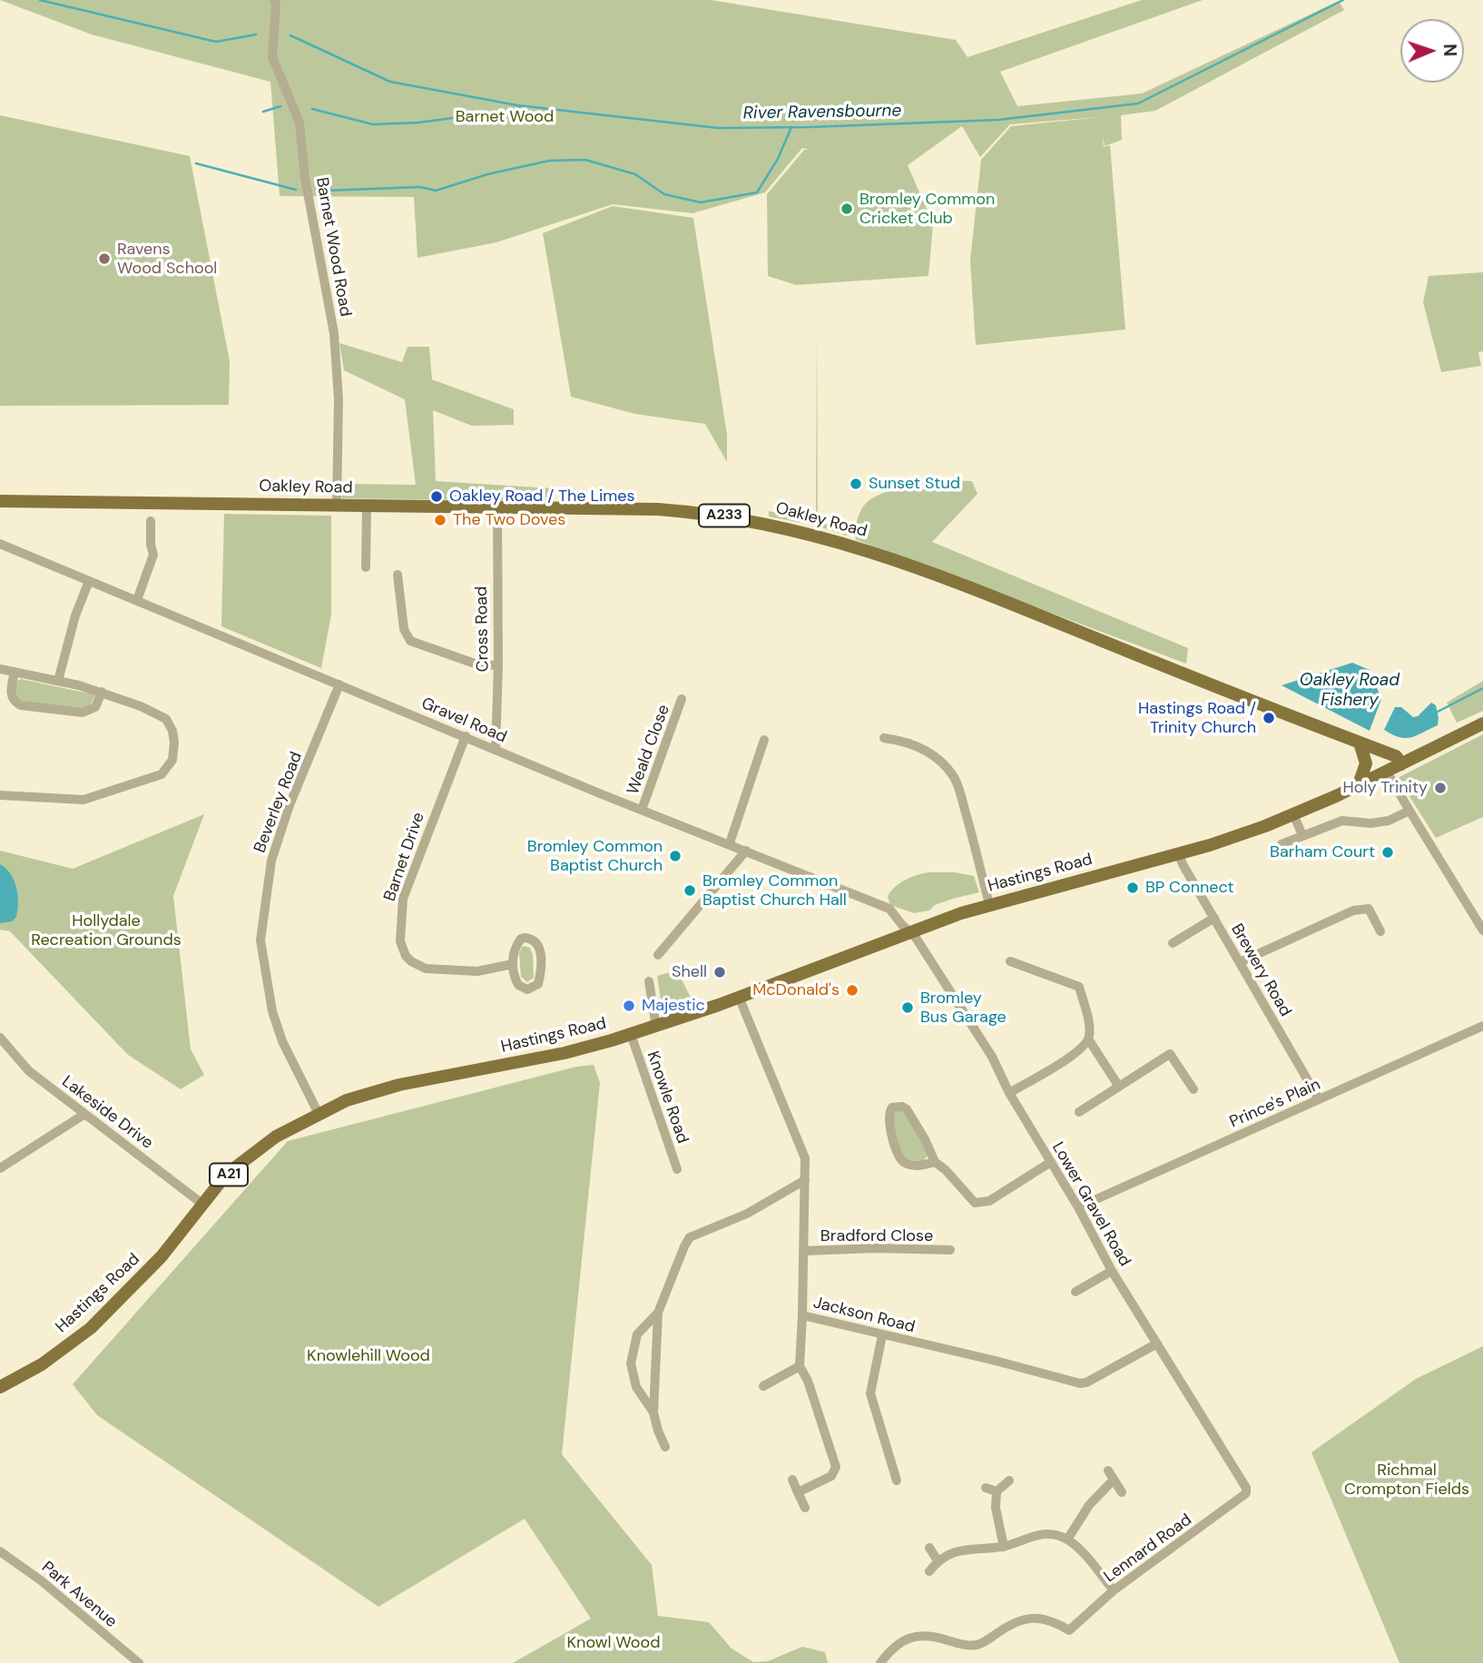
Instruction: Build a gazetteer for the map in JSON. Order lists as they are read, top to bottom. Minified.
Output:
{"streets":{"main road":["Oakley Road","A233","Hastings Road","A21"],"street":["Barnet Wood Road","Cross Road","Gravel Road","Weald Close","Beverley Road","Barnet Drive","Brewery Road","Knowle Road","Prince's Plain","Lakeside Drive","Lower Gravel Road","Bradford Close","Jackson Road","Lennard Road","Park Avenue"]},"crossings":[["Barnet Wood Road","Oakley Road"],["Oakley Road","Cross Road"],["Oakley Road","Hastings Road"],["Oakley Road","A21"],["Cross Road","Gravel Road"],["Gravel Road","Weald Close"],["Gravel Road","Beverley Road"],["Gravel Road","Barnet Drive"],["Gravel Road","Hastings Road"],["Gravel Road","Lower Gravel Road"],["Beverley Road","Hastings Road"],["Hastings Road","Brewery Road"],["Hastings Road","Knowle Road"],["Hastings Road","Lakeside Drive"],["Hastings Road","A21"],["Hastings Road","Lower Gravel Road"],["Hastings Road","Jackson Road"],["Brewery Road","Prince's Plain"],["Prince's Plain","Lower Gravel Road"],["Lower Gravel Road","Jackson Road"],["Lower Gravel Road","Lennard Road"],["Bradford Close","Jackson Road"]],"water":["River Ravensbourne","Oakley Road Fishery"],"parks":["Barnet Wood","Hollydale Recreation Grounds","Knowlehill Wood","Richmal Crompton Fields","Knowl Wood"],"places":["Bromley Common Cricket Club","Ravens Wood School","Sunset Stud","Oakley Road / The Limes","The Two Doves","Hastings Road / Trinity Church","Holy Trinity","Barham Court","Bromley Common Baptist Church","BP Connect","Bromley Common Baptist Church Hall","Shell","McDonald's","Majestic","Bromley Bus Garage"],"north":"right"}
